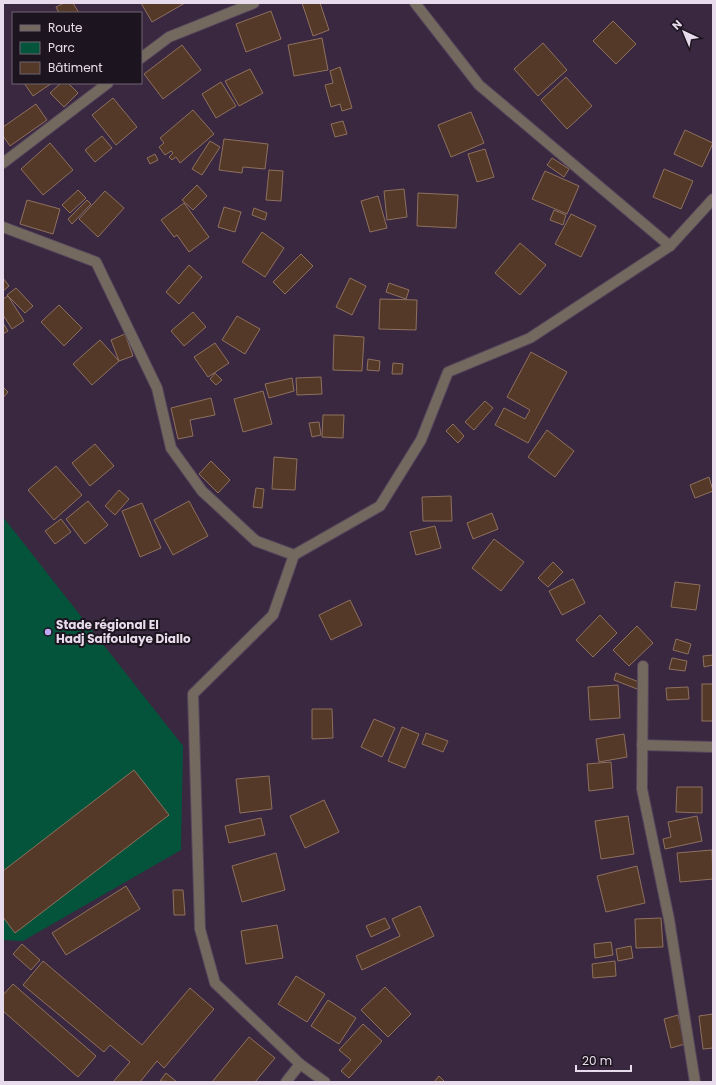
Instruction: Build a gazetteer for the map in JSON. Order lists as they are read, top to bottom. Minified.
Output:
{"places":["Stade régional El Hadj Saifoulaye Diallo"],"legend":["Route","Parc","Bâtiment"],"scale_bar":"20 m","north":"top left"}
